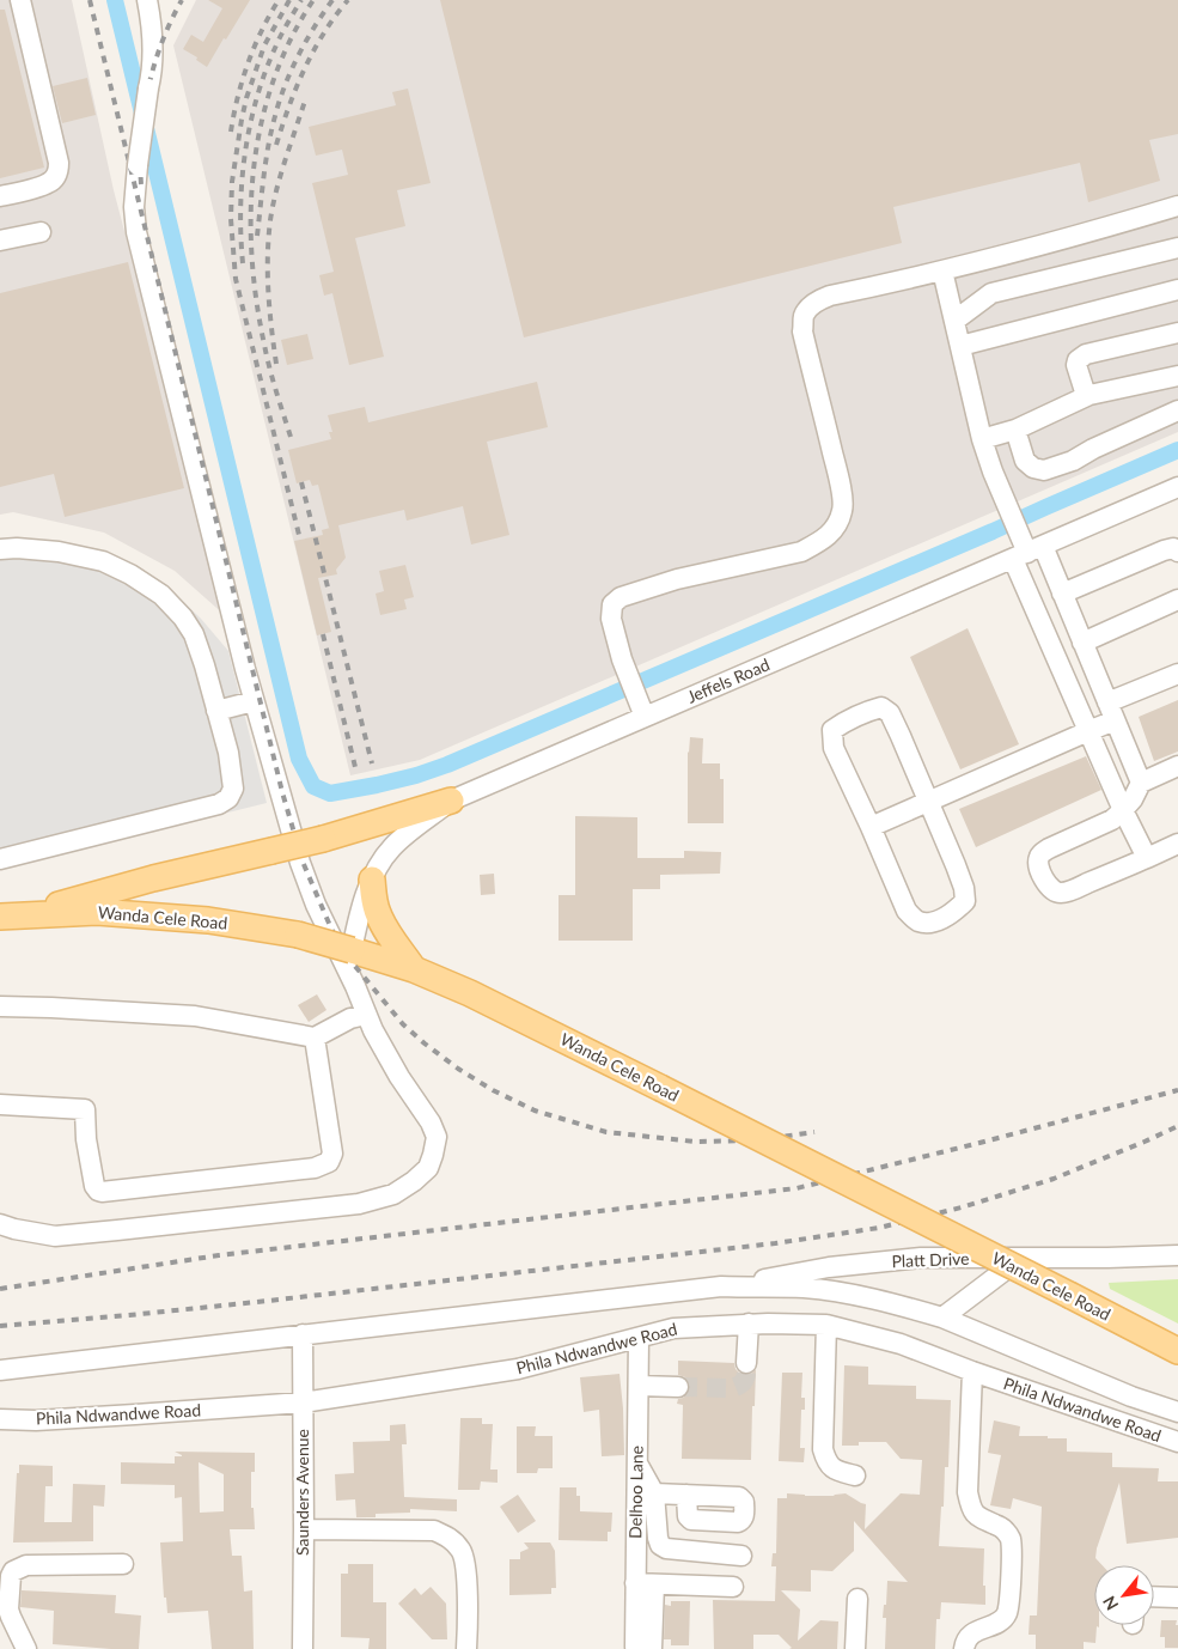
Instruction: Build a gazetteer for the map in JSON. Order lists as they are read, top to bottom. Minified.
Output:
{"streets":{"main road":["Wanda Cele Road"],"street":["Jeffels Road","Platt Drive","Phila Ndwandwe Road","Saunders Avenue","Delhoo Lane"]},"crossings":[["Jeffels Road","Wanda Cele Road"],["Platt Drive","Phila Ndwandwe Road"],["Phila Ndwandwe Road","Saunders Avenue"],["Phila Ndwandwe Road","Delhoo Lane"]],"north":"bottom left"}
